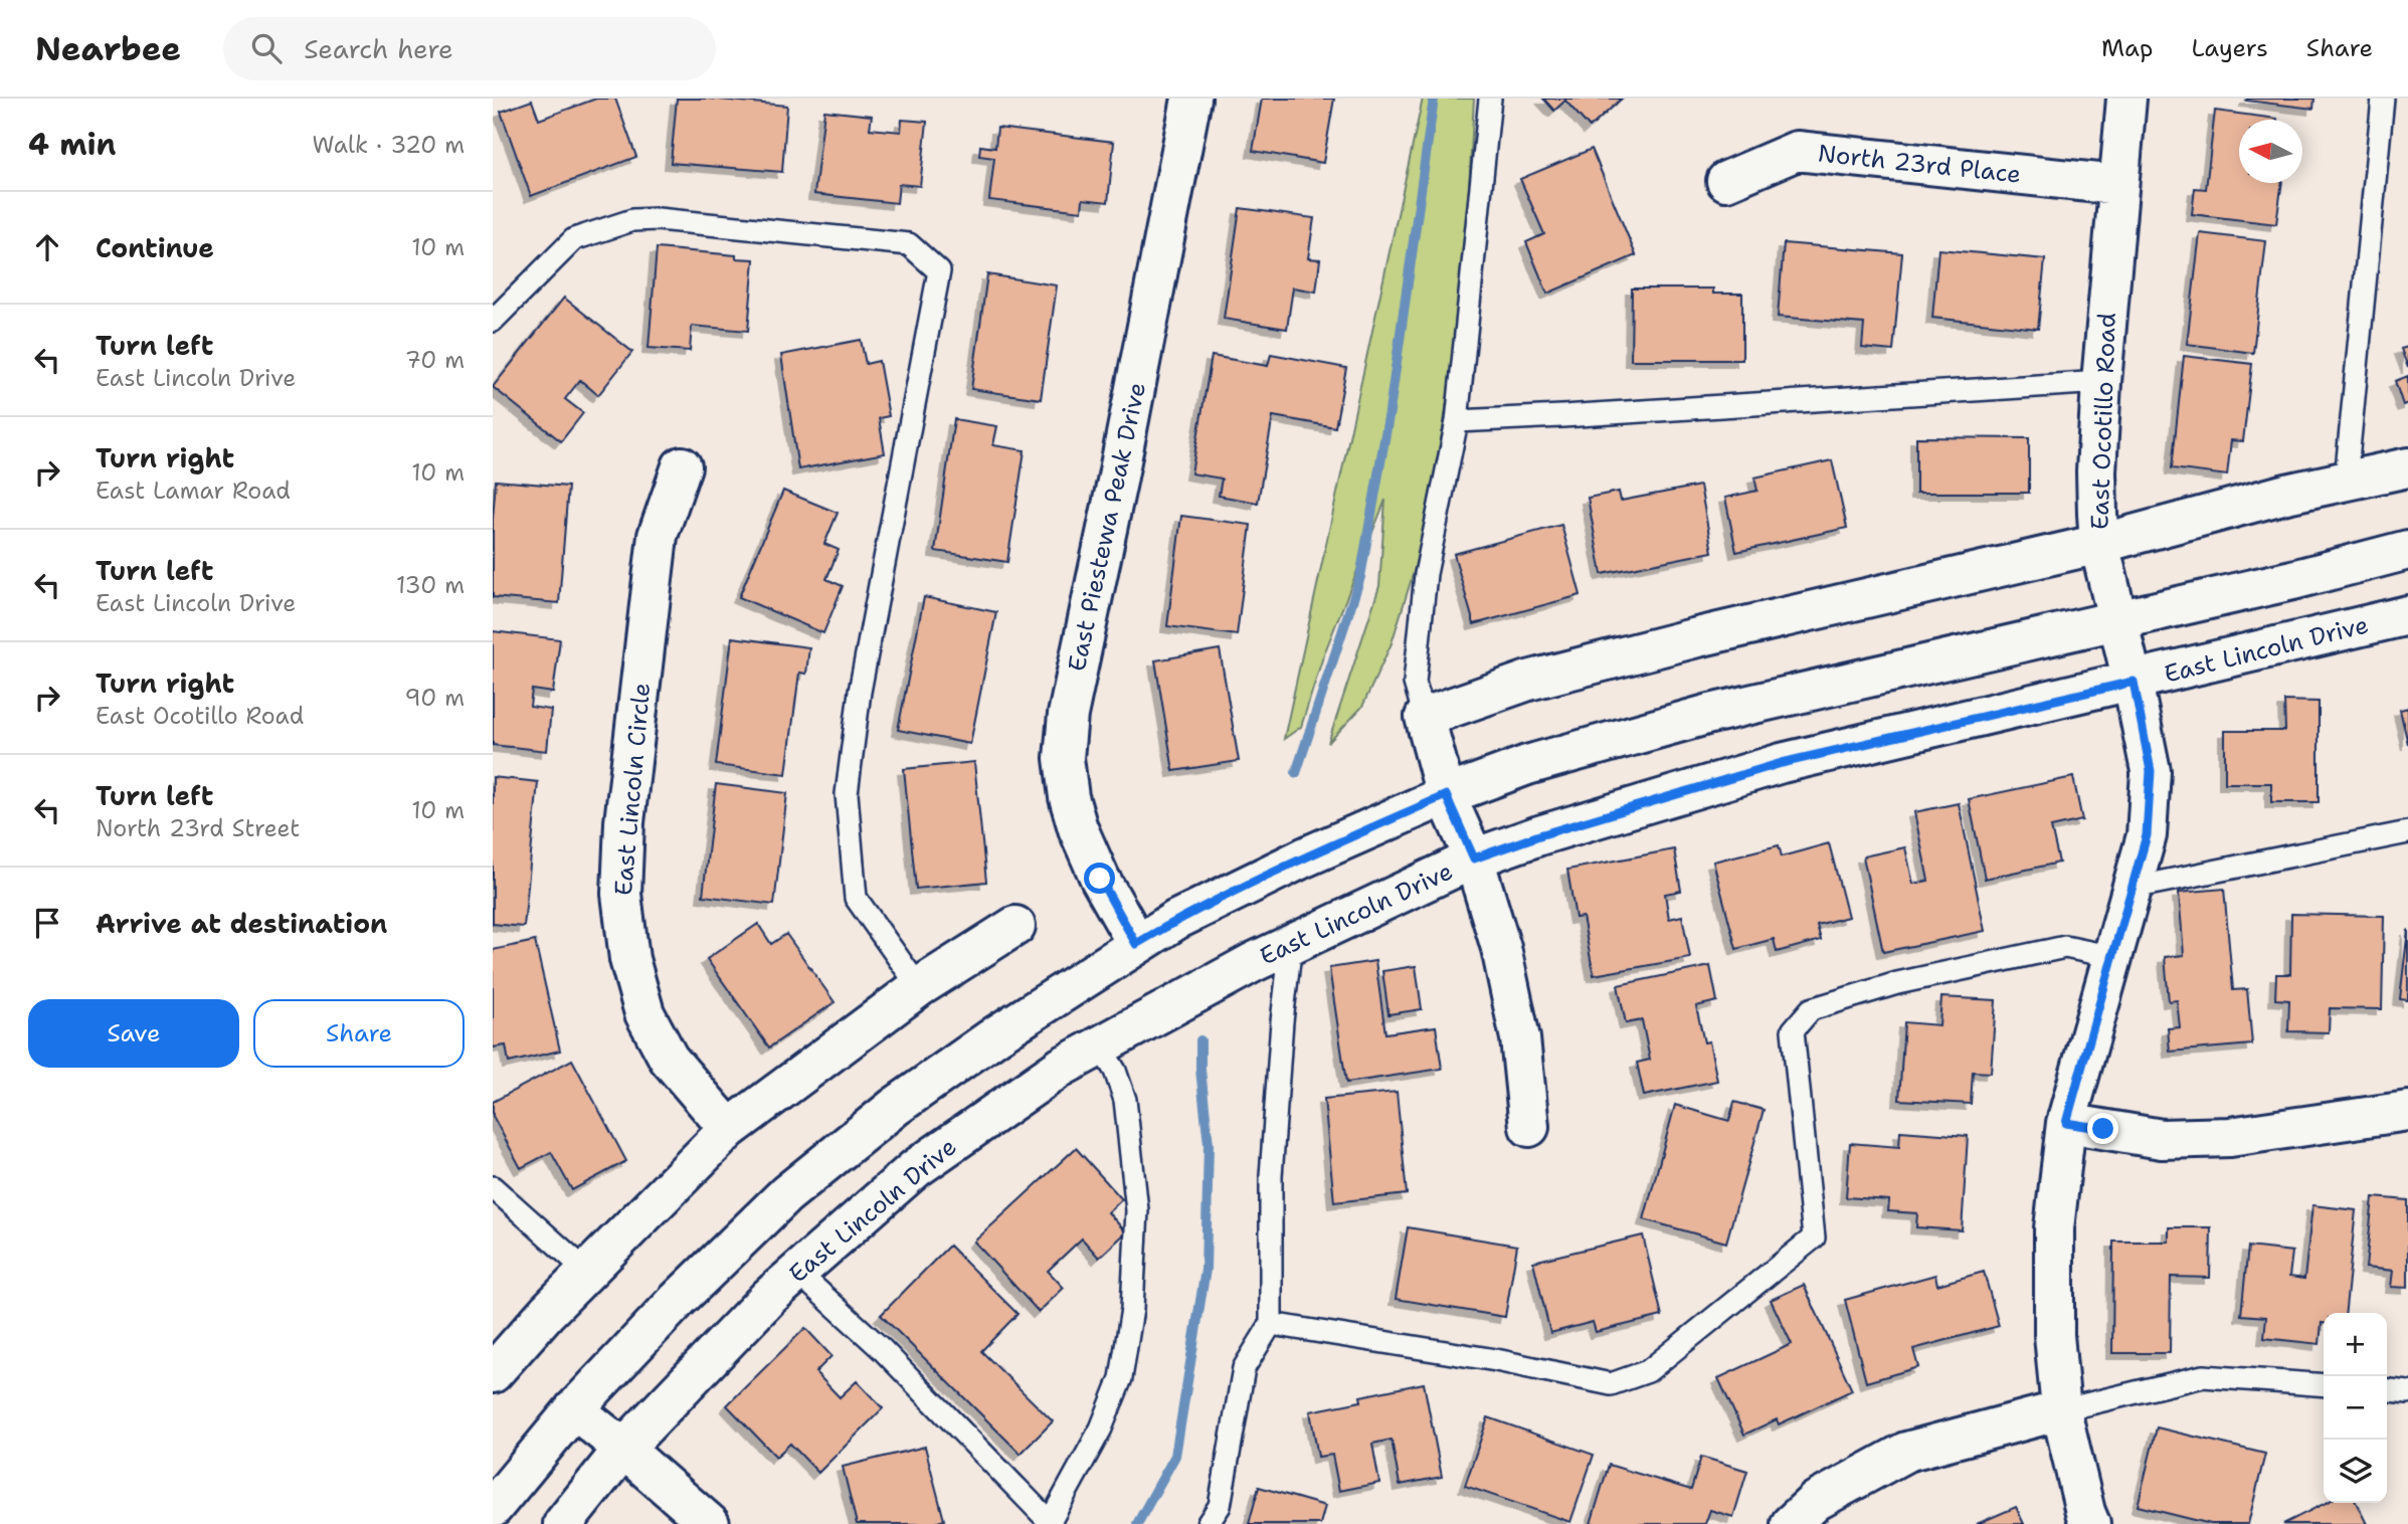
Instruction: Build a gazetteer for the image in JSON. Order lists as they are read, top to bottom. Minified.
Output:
{"streets":{"street":["North 23rd Place","East Ocotillo Road","East Piestewa Peak Drive","East Lincoln Drive","East Lincoln Circle"]},"crossings":[["North 23rd Place","East Ocotillo Road"],["East Ocotillo Road","East Lincoln Drive"]],"north":"left","page":{"header":"Nearbee","search":"Search here","nav":["Map","Layers","Share"],"heading":["4 min","Walk · 320 m"],"list":[["Continue","10 m"],["Turn left","East Lincoln Drive","70 m"],["Turn right","East Lamar Road","10 m"],["Turn left","East Lincoln Drive","130 m"],["Turn right","East Ocotillo Road","90 m"],["Turn left","North 23rd Street","10 m"],"Arrive at destination"],"buttons":["Save","Share"],"map_buttons":["+","−"]}}
